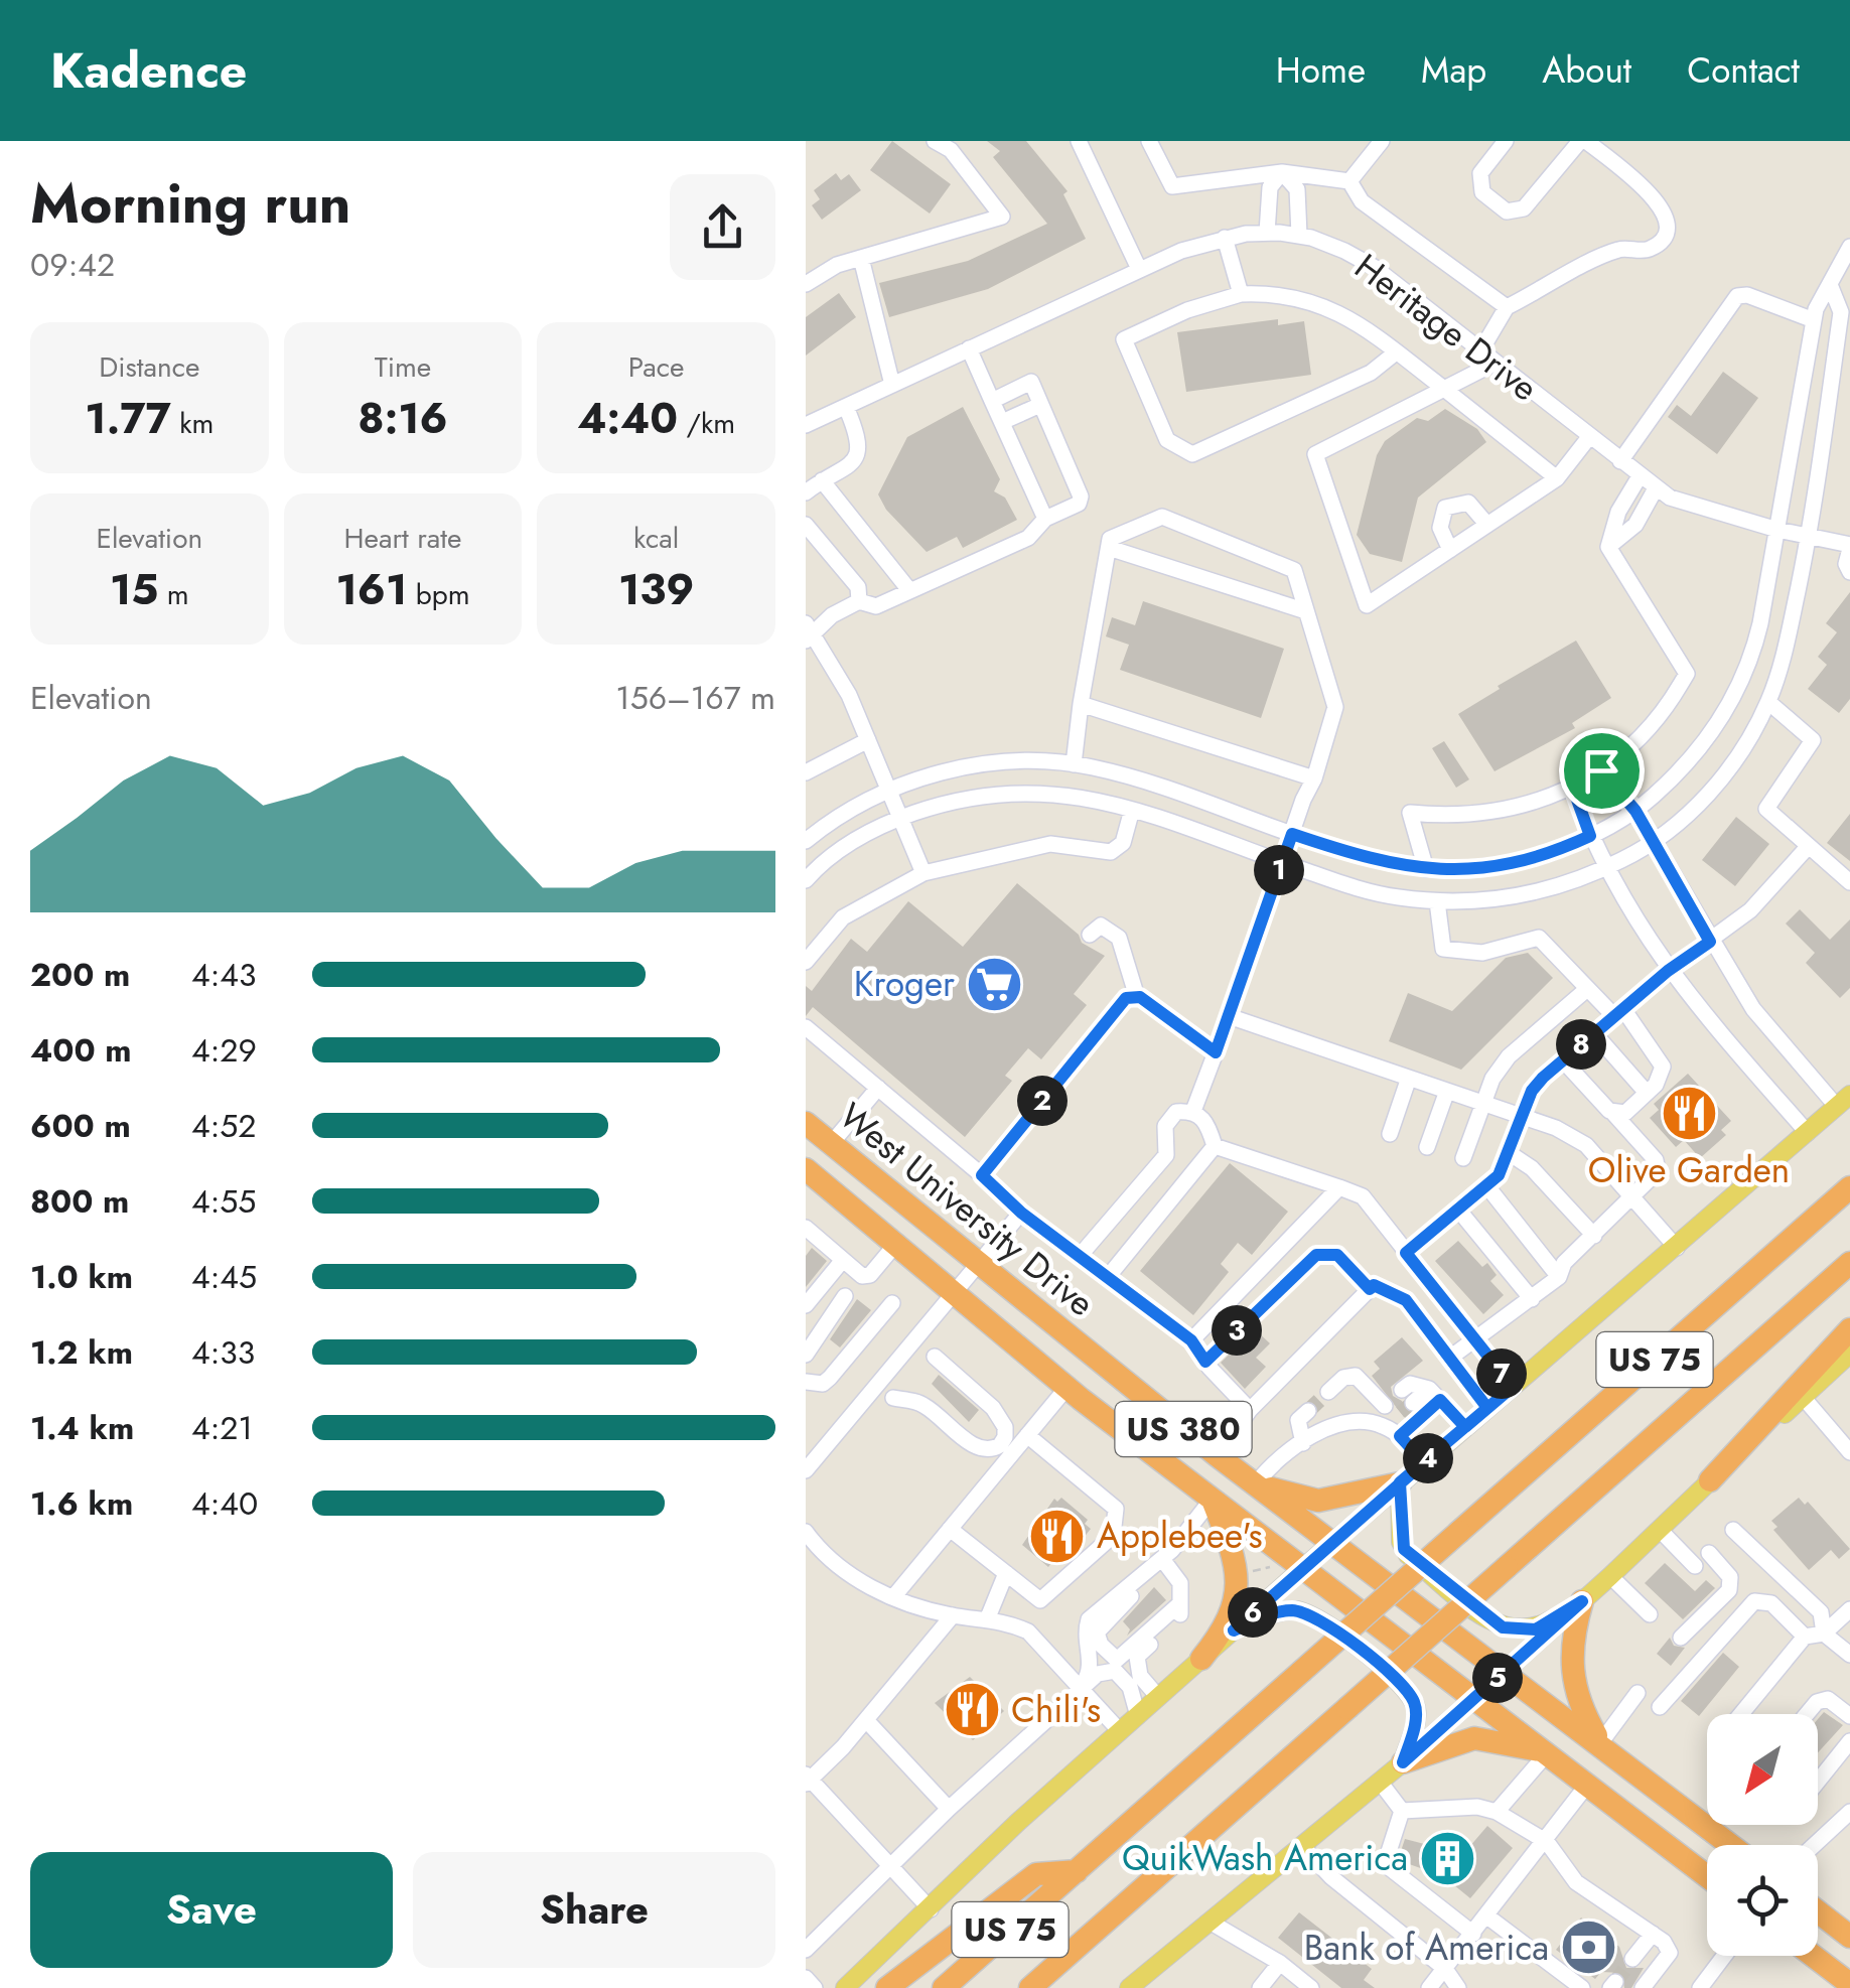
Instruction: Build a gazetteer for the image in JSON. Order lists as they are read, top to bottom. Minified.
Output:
{"streets":{"highway":["West University Drive","US 75","US 380"],"street":["Heritage Drive"]},"places":{"supermarket":["Kroger"],"restaurant":["Olive Garden","Applebee's","Chili's"],"building":["QuikWash America"],"bank":["Bank of America"]},"north":"bottom left","page":{"header":"Kadence","nav":["Home","Map","About","Contact"],"heading":["Morning run","09:42"],"stats":[["Distance","1.77 km"],["Time","8:16"],["Pace","4:40 /km"],["Elevation","15 m"],["Heart rate","161 bpm"],["kcal","139"]],"chart":["Elevation","156–167 m"],"pins":["1","8","2","3","7","4","6","5"],"list":[{"name":"200 m","note":"4:43"},{"name":"400 m","note":"4:29"},{"name":"600 m","note":"4:52"},{"name":"800 m","note":"4:55"},{"name":"1.0 km","note":"4:45"},{"name":"1.2 km","note":"4:33"},{"name":"1.4 km","note":"4:21"},{"name":"1.6 km","note":"4:40"}],"buttons":["Save","Share"]}}
